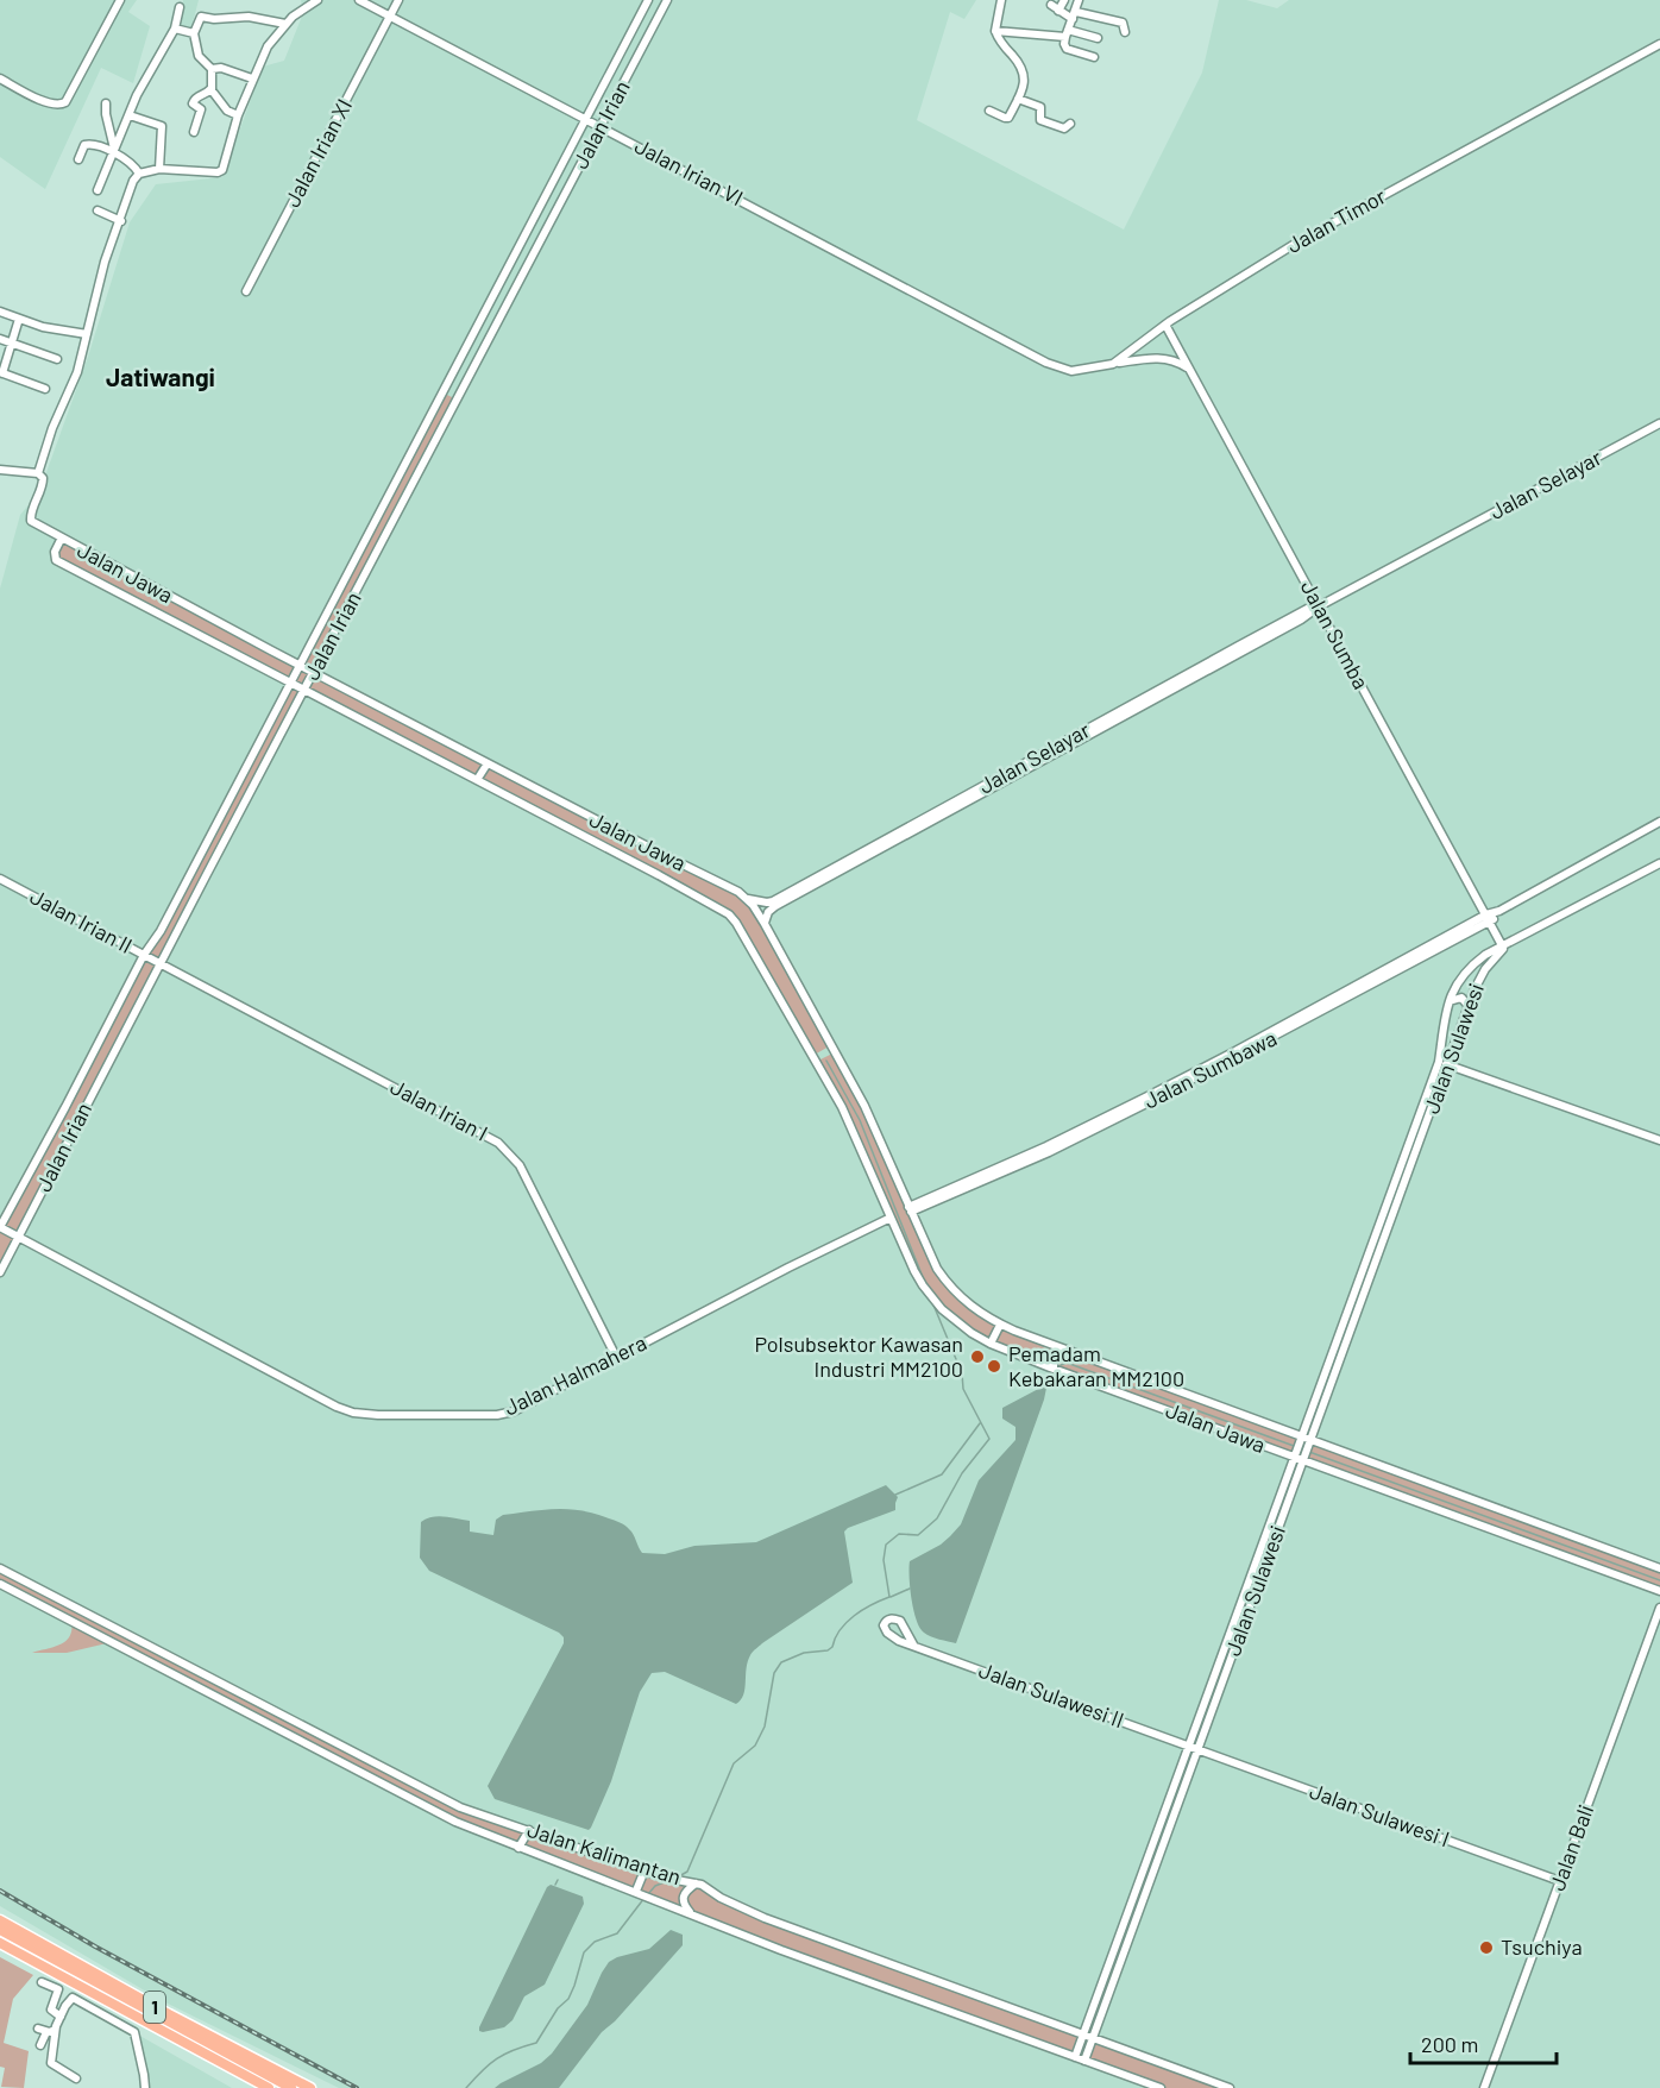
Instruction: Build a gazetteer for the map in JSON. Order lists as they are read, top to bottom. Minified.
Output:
{"streets":{"highway":["1"],"street":["Jalan Irian","Jalan Irian XI","Jalan Irian VI","Jalan Timor","Jalan Selayar","Jalan Jawa","Jalan Sumba","Jalan Irian II","Jalan Sulawesi","Jalan Sumbawa","Jalan Irian I","Jalan Halmahera","Jalan Sulawesi II","Jalan Sulawesi I","Jalan Bali","Jalan Kalimantan"]},"crossings":[["Jalan Irian","Jalan Irian VI"],["Jalan Irian","Jalan Jawa"],["Jalan Irian","Jalan Irian II"],["Jalan Irian","Jalan Irian I"],["Jalan Irian","Jalan Halmahera"],["Jalan Irian XI","Jalan Irian VI"],["Jalan Irian VI","Jalan Timor"],["Jalan Timor","Jalan Sumba"],["Jalan Selayar","Jalan Jawa"],["Jalan Selayar","Jalan Sumba"],["Jalan Jawa","Jalan Sulawesi"],["Jalan Jawa","Jalan Sumbawa"],["Jalan Jawa","Jalan Halmahera"],["Jalan Sumba","Jalan Sulawesi"],["Jalan Sumba","Jalan Sumbawa"],["Jalan Irian II","Jalan Irian I"],["Jalan Sulawesi","Jalan Sulawesi II"],["Jalan Sulawesi","Jalan Sulawesi I"],["Jalan Sulawesi","Jalan Kalimantan"],["Jalan Irian I","Jalan Halmahera"],["Jalan Sulawesi II","Jalan Sulawesi I"],["Jalan Sulawesi I","Jalan Bali"]],"districts":["Jatiwangi"],"places":["Polsubsektor Kawasan Industri MM2100","Pemadam Kebakaran MM2100","Tsuchiya"],"scale_bar":"200 m"}
